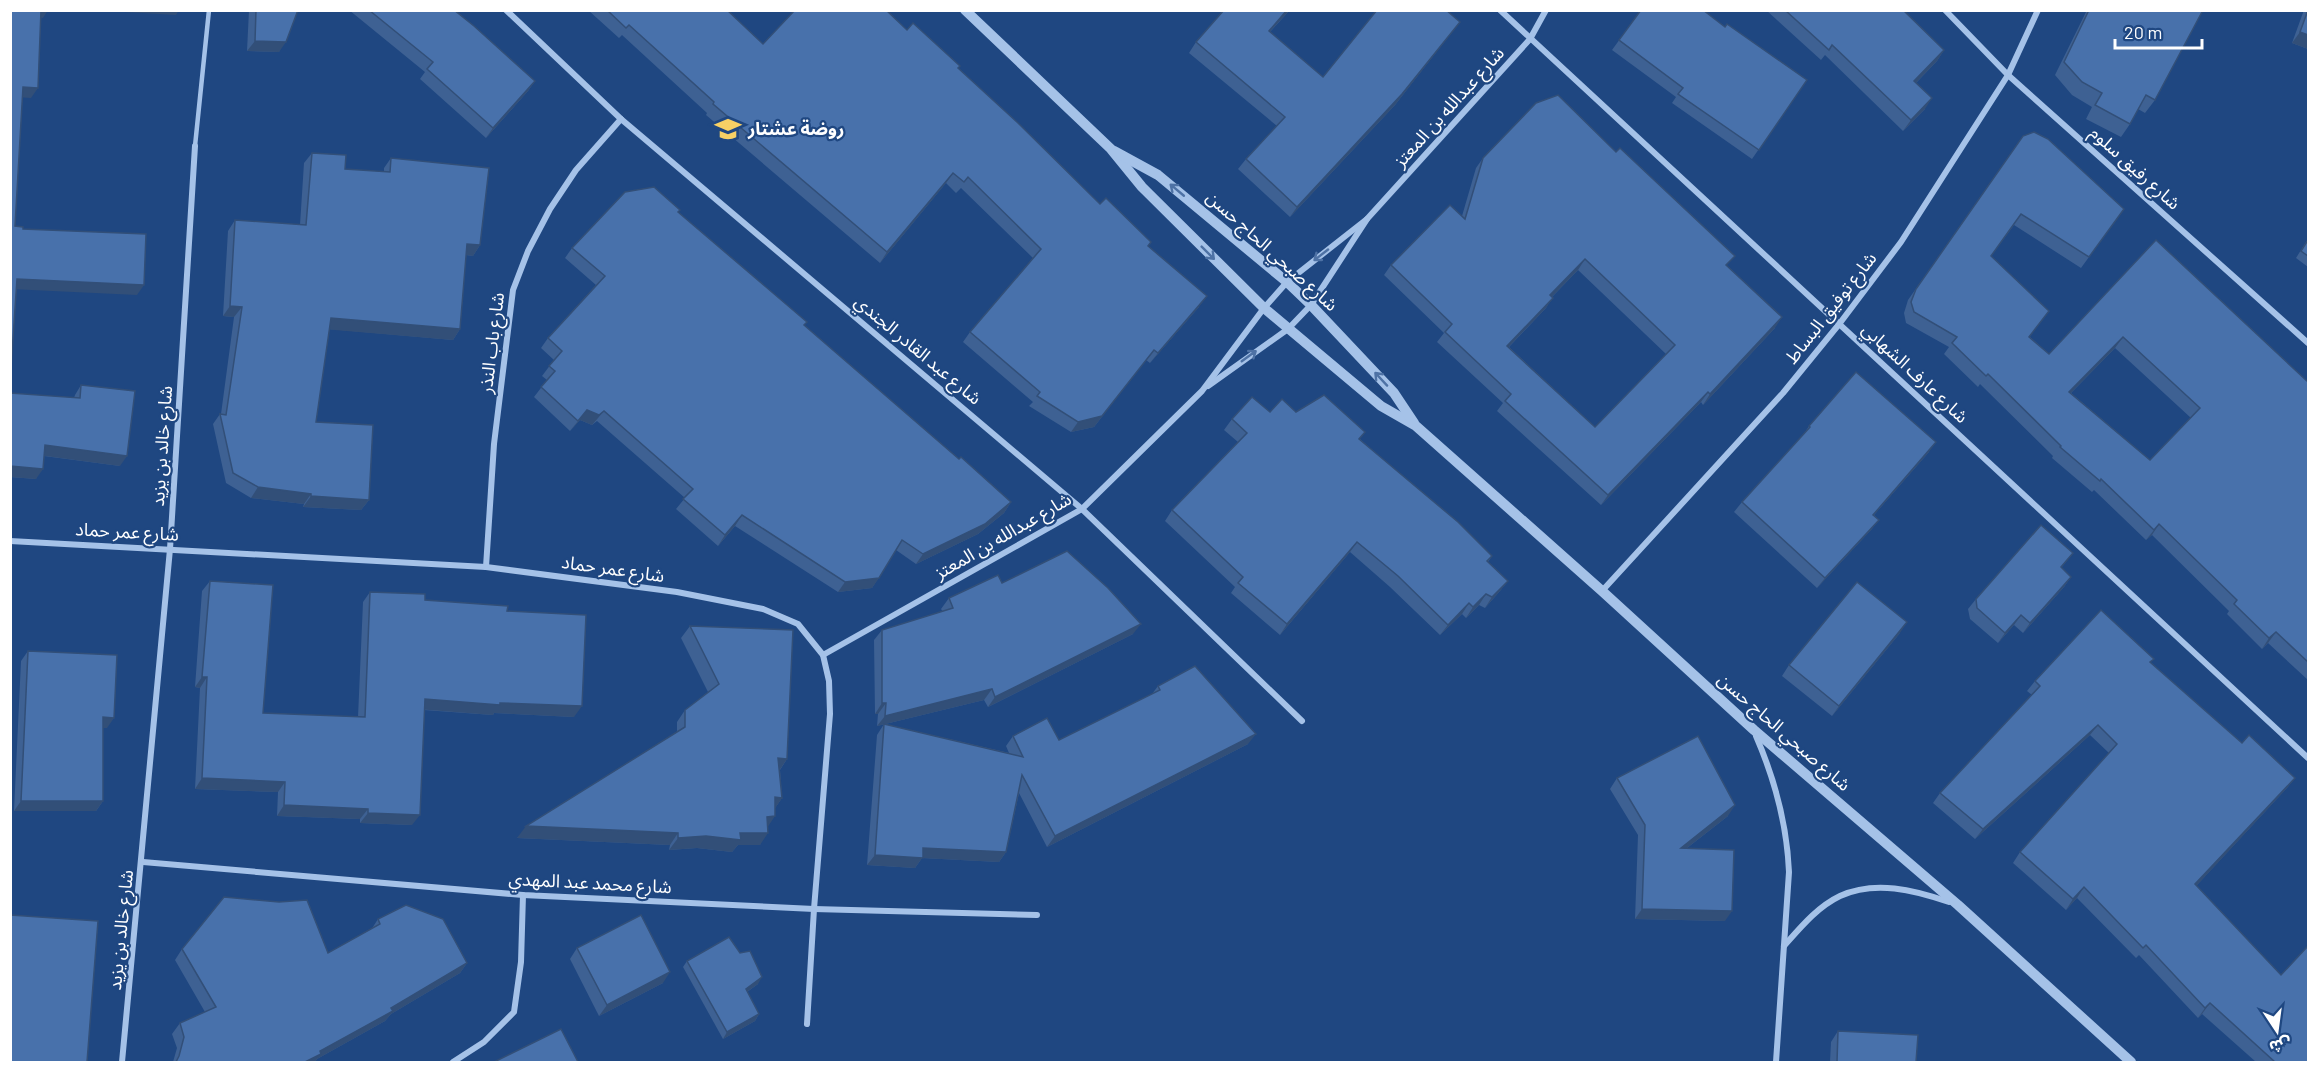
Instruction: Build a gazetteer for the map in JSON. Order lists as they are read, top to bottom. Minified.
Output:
{"streets":{"street":["شارع عبدالله بن المعتز","شارع رفيق سلوم","شارع صبحي الحاج حسن","شارع توفيق البساط","شارع باب النذر","شارع عبد القادر الجندي","شارع عارف الشهابي","شارع خالد بن يزيد","شارع عمر حماد","شارع محمد عبد المهدي"]},"crossings":[["شارع عبدالله بن المعتز","شارع صبحي الحاج حسن"],["شارع عبدالله بن المعتز","شارع عبد القادر الجندي"],["شارع عبدالله بن المعتز","شارع عارف الشهابي"],["شارع عبدالله بن المعتز","شارع عمر حماد"],["شارع رفيق سلوم","شارع توفيق البساط"],["شارع صبحي الحاج حسن","شارع توفيق البساط"],["شارع توفيق البساط","شارع عارف الشهابي"],["شارع باب النذر","شارع عبد القادر الجندي"],["شارع باب النذر","شارع عمر حماد"],["شارع خالد بن يزيد","شارع عمر حماد"],["شارع خالد بن يزيد","شارع محمد عبد المهدي"],["شارع عمر حماد","شارع محمد عبد المهدي"]],"places":{"school or university":["روضة عشتار"]},"scale_bar":"20 m","north":"bottom"}
